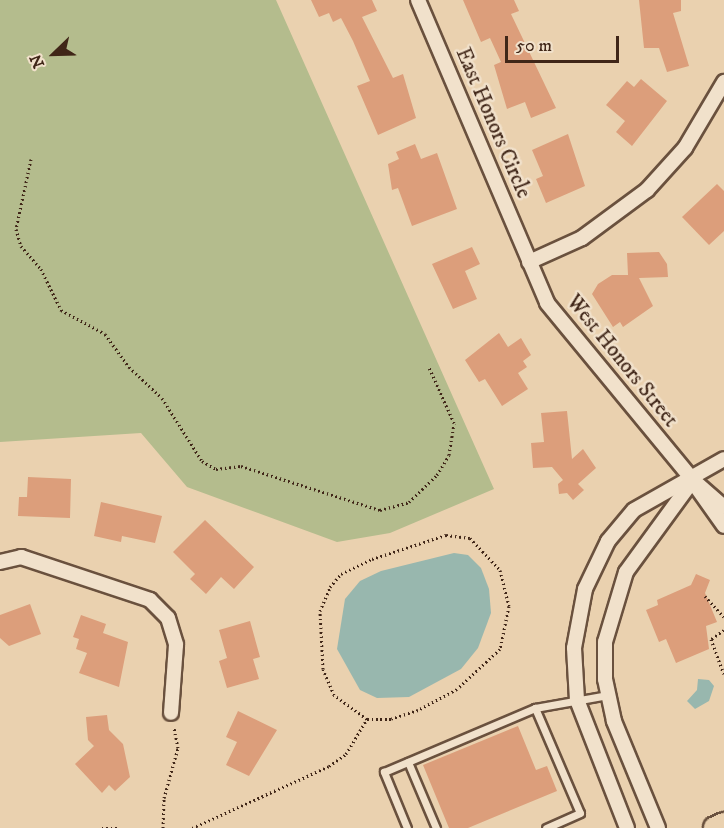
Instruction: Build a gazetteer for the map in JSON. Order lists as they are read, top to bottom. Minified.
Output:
{"streets":{"street":["East Honors Circle","West Honors Street"]},"crossings":[["East Honors Circle","West Honors Street"]],"scale_bar":"50 m","north":"bottom left"}
